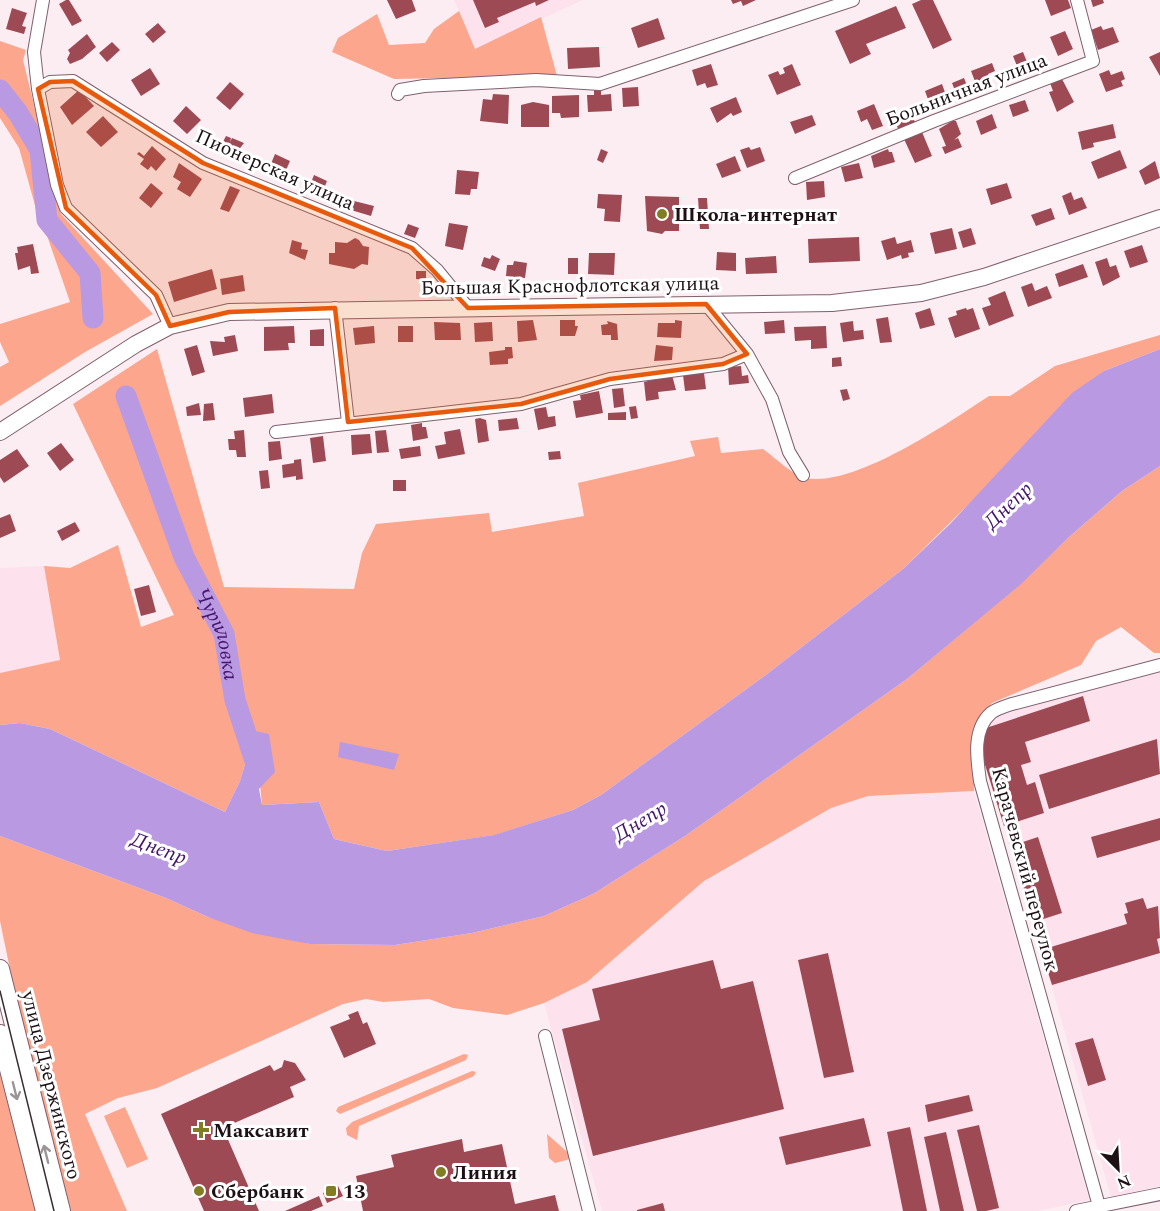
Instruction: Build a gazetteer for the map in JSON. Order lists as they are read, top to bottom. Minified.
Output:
{"streets":{"main road":["Большая Краснофлотская улица","улица Дзержинского"],"street":["Больничная улица","Пионерская улица","Карачевский переулок"]},"crossings":[["Пионерская улица","Большая Краснофлотская улица"]],"water":["Днепр","Чуриловка"],"places":{"other":["Школа-интернат","Линия","Сбербанк"],"health":["Максавит"],"transit":["13"]},"north":"bottom right"}
